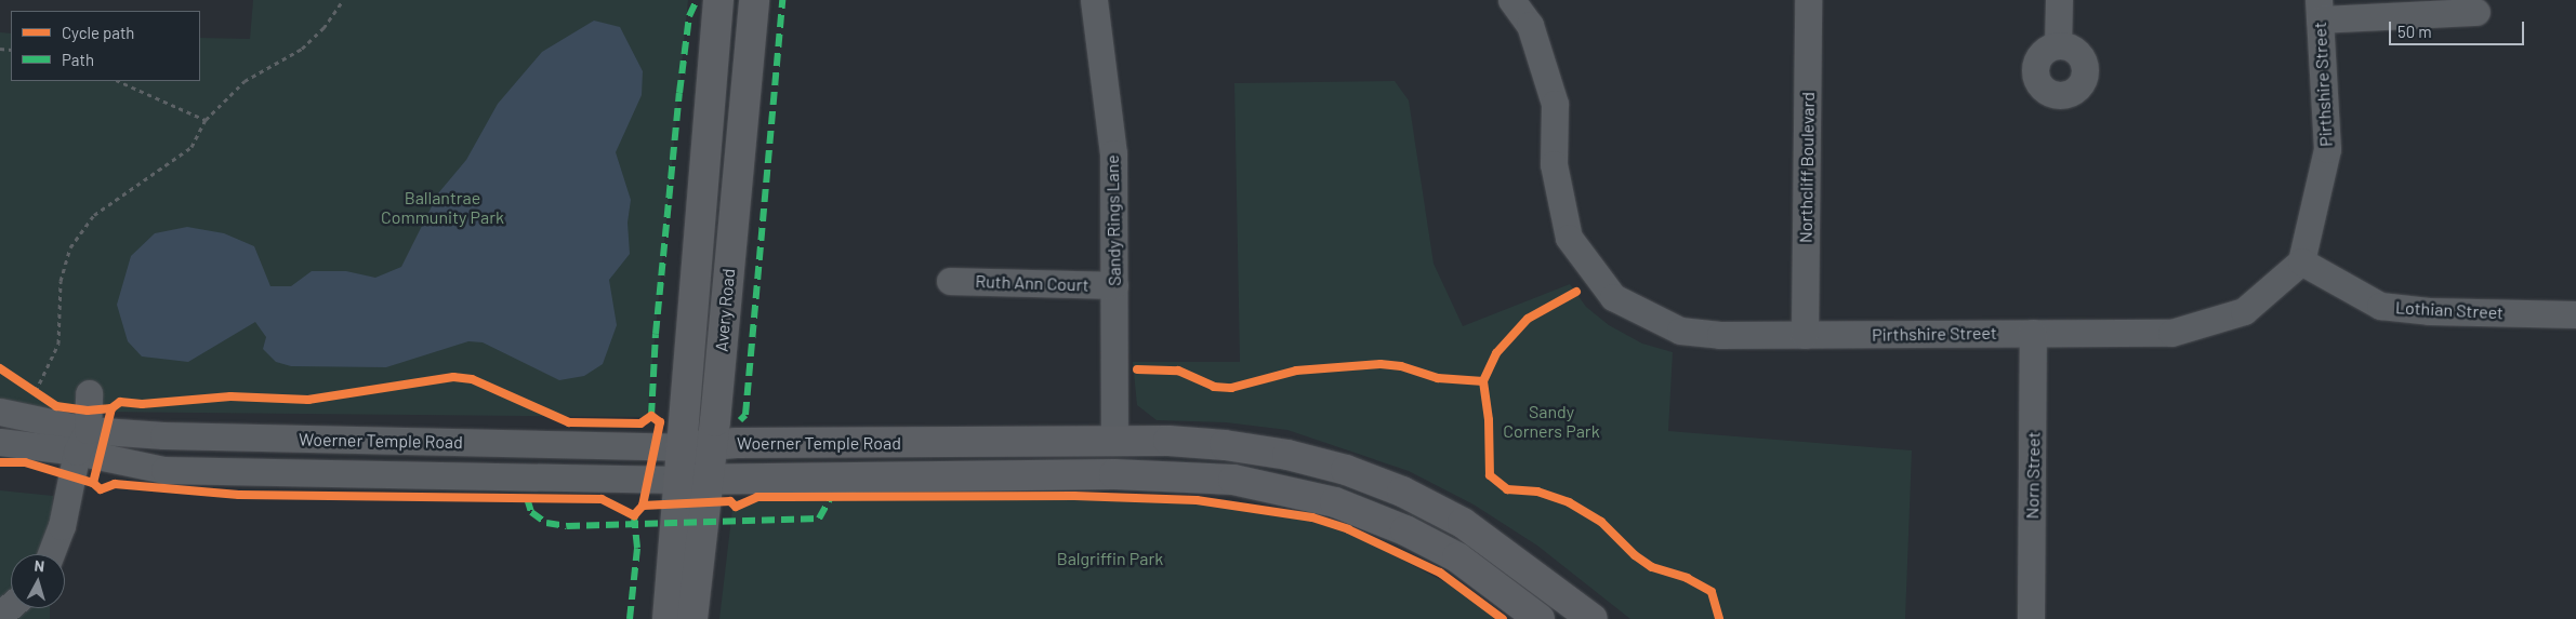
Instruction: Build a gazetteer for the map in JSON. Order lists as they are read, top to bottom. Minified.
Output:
{"streets":{"main road":["Avery Road","Woerner Temple Road"],"street":["Pirthshire Street","Northcliff Boulevard","Sandy Rings Lane","Ruth Ann Court","Lothian Street","Norn Street"]},"crossings":[["Pirthshire Street","Northcliff Boulevard"],["Pirthshire Street","Lothian Street"],["Pirthshire Street","Norn Street"],["Sandy Rings Lane","Ruth Ann Court"],["Sandy Rings Lane","Woerner Temple Road"],["Avery Road","Woerner Temple Road"]],"parks":["Ballantrae Community Park","Sandy Corners Park","Balgriffin Park"],"legend":["Cycle path","Path"],"scale_bar":"50 m","north":"top"}
